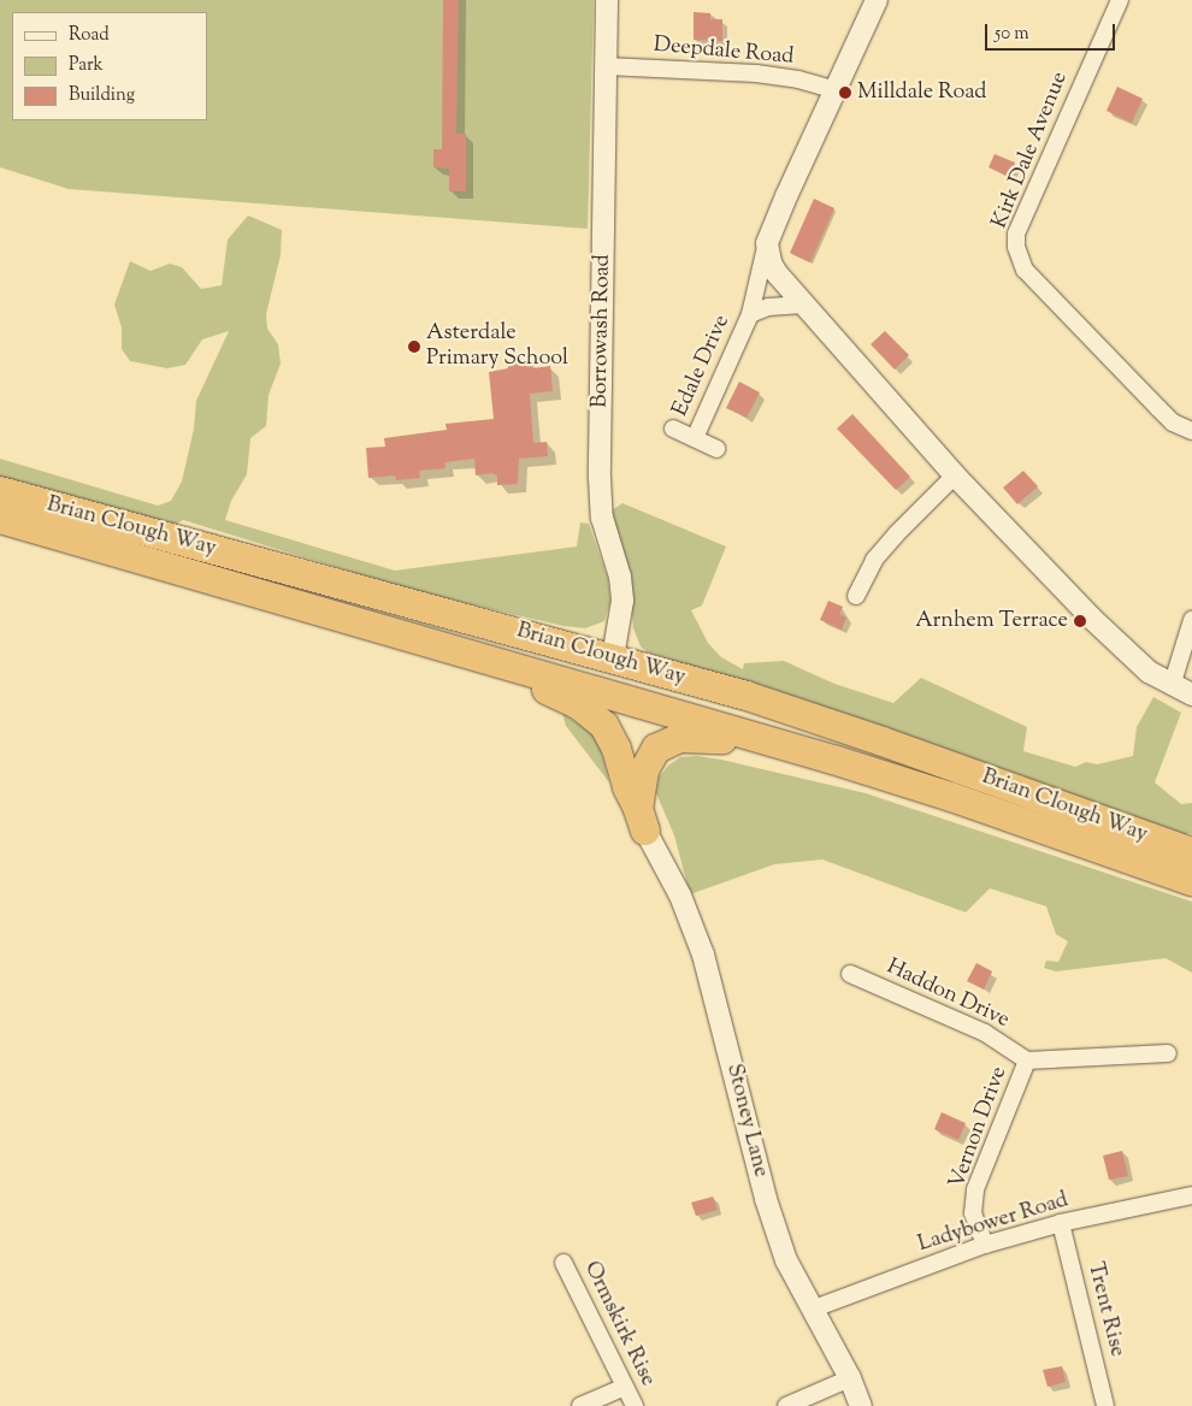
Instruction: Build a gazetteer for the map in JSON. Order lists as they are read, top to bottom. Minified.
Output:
{"streets":{"highway":["Brian Clough Way"],"street":["Deepdale Road","Kirk Dale Avenue","Borrowash Road","Edale Drive","Haddon Drive","Stoney Lane","Vernon Drive","Ladybower Road","Trent Rise","Ormskirk Rise"]},"crossings":[["Deepdale Road","Borrowash Road"],["Borrowash Road","Brian Clough Way"],["Haddon Drive","Vernon Drive"],["Stoney Lane","Ladybower Road"],["Vernon Drive","Ladybower Road"],["Ladybower Road","Trent Rise"]],"places":["Milldale Road","Asterdale Primary School","Arnhem Terrace"],"legend":["Road","Park","Building"],"scale_bar":"50 m"}
